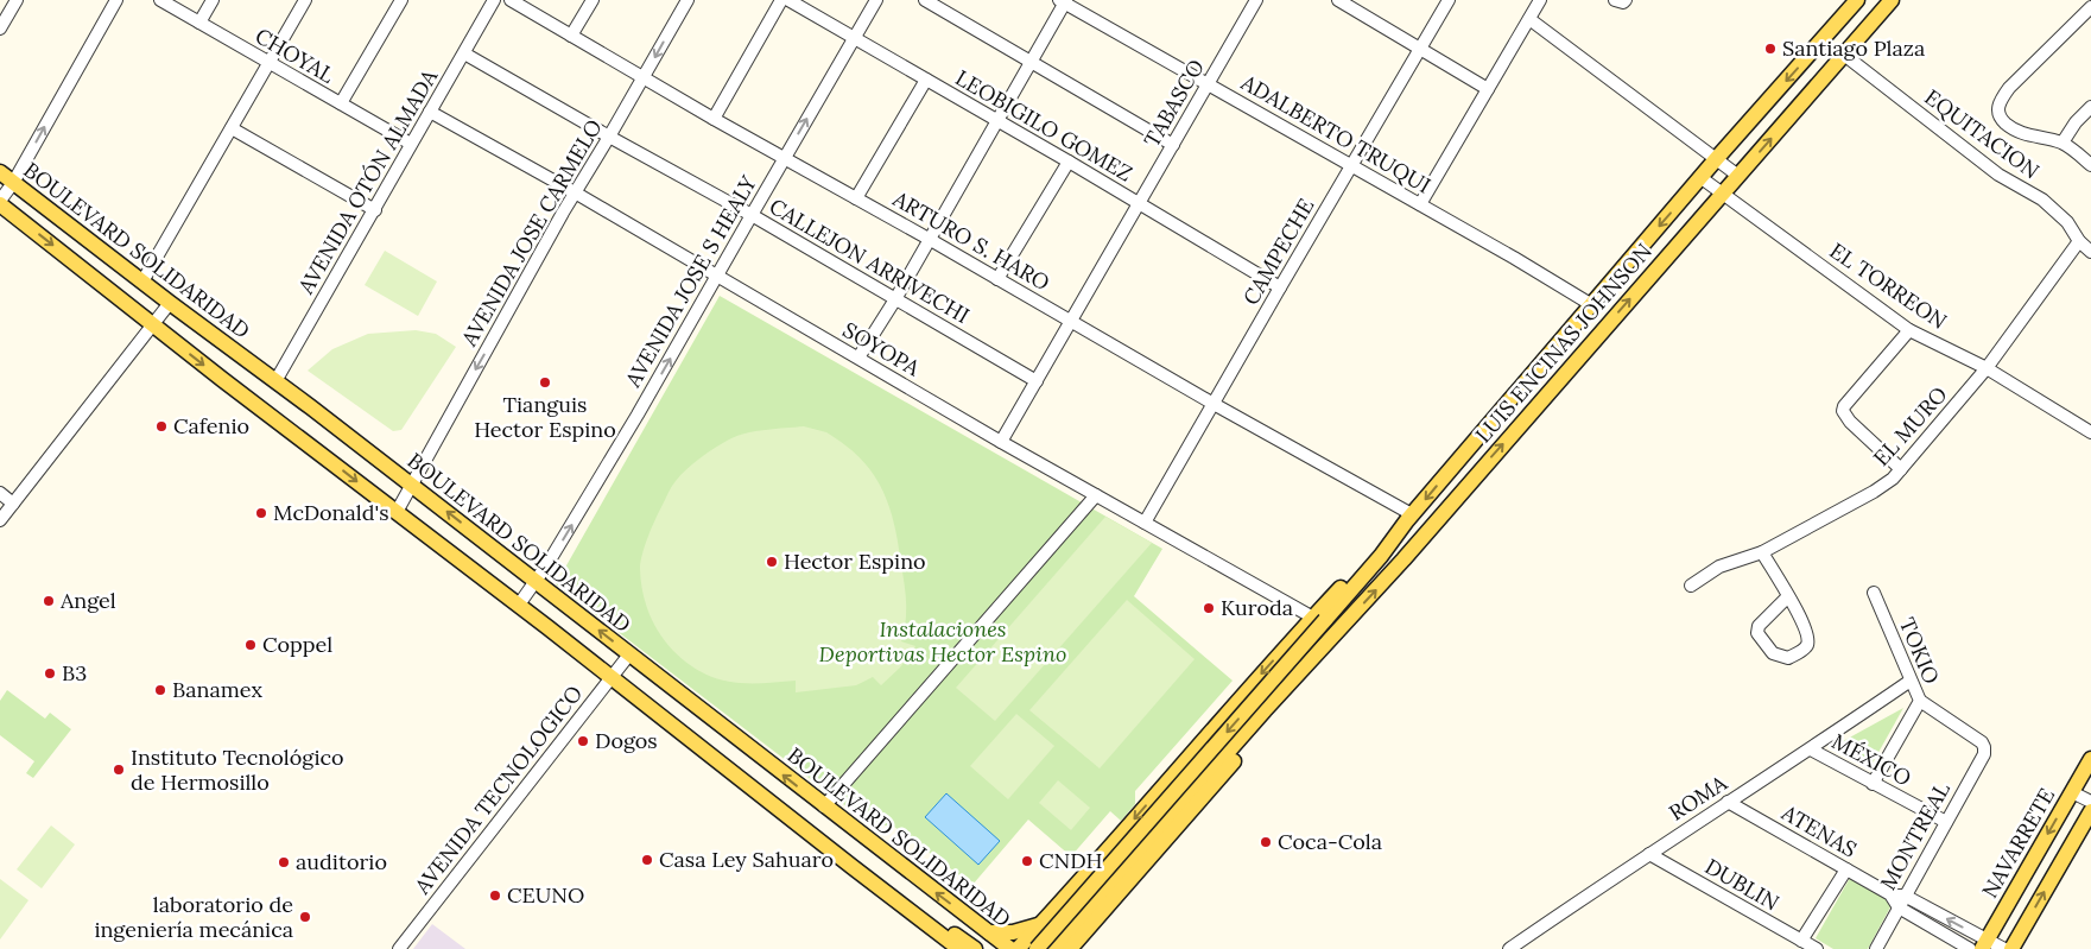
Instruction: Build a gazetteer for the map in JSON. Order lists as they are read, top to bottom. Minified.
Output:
{"streets":{"main road":["BOULEVARD SOLIDARIDAD","LUIS ENCINAS JOHNSON","NAVARRETE"],"street":["CHOYAL","TABASCO","LEOBIGILO GOMEZ","ADALBERTO TRUQUI","EQUITACION","AVENIDA OTÓN ALMADA","AVENIDA JOSE CARMELO","ARTURO S. HARO","CAMPECHE","CALLEJON ARRIVECHI","AVENIDA JOSE S HEALY","EL TORREON","SOYOPA","EL MURO","TOKIO","MÉXICO","AVENIDA TECNOLOGICO","ROMA","ATENAS","MONTREAL","DUBLIN"]},"crossings":[["CHOYAL","AVENIDA OTÓN ALMADA"],["TABASCO","LEOBIGILO GOMEZ"],["TABASCO","ADALBERTO TRUQUI"],["TABASCO","ARTURO S. HARO"],["TABASCO","CALLEJON ARRIVECHI"],["TABASCO","SOYOPA"],["LEOBIGILO GOMEZ","CAMPECHE"],["LEOBIGILO GOMEZ","AVENIDA JOSE S HEALY"],["ADALBERTO TRUQUI","CAMPECHE"],["ADALBERTO TRUQUI","LUIS ENCINAS JOHNSON"],["EQUITACION","LUIS ENCINAS JOHNSON"],["EQUITACION","EL MURO"],["AVENIDA OTÓN ALMADA","BOULEVARD SOLIDARIDAD"],["AVENIDA OTÓN ALMADA","CALLEJON ARRIVECHI"],["AVENIDA OTÓN ALMADA","SOYOPA"],["AVENIDA JOSE CARMELO","ARTURO S. HARO"],["AVENIDA JOSE CARMELO","BOULEVARD SOLIDARIDAD"],["AVENIDA JOSE CARMELO","CALLEJON ARRIVECHI"],["AVENIDA JOSE CARMELO","SOYOPA"],["ARTURO S. HARO","CAMPECHE"],["ARTURO S. HARO","AVENIDA JOSE S HEALY"],["ARTURO S. HARO","LUIS ENCINAS JOHNSON"],["BOULEVARD SOLIDARIDAD","AVENIDA JOSE S HEALY"],["BOULEVARD SOLIDARIDAD","AVENIDA TECNOLOGICO"],["CAMPECHE","SOYOPA"],["CALLEJON ARRIVECHI","AVENIDA JOSE S HEALY"],["AVENIDA JOSE S HEALY","SOYOPA"],["EL TORREON","LUIS ENCINAS JOHNSON"],["EL TORREON","EL MURO"],["LUIS ENCINAS JOHNSON","SOYOPA"],["TOKIO","MÉXICO"],["TOKIO","ROMA"],["TOKIO","MONTREAL"],["MÉXICO","ROMA"],["MÉXICO","MONTREAL"],["ROMA","ATENAS"],["ROMA","DUBLIN"],["ATENAS","MONTREAL"],["ATENAS","NAVARRETE"]],"parks":["Instalaciones Deportivas Hector Espino"],"places":["Santiago Plaza","Tianguis Hector Espino","Cafenio","McDonald's","Hector Espino","Angel","Kuroda","Coppel","B3","Banamex","Dogos","Instituto Tecnológico de Hermosillo","Coca-Cola","Casa Ley Sahuaro","CNDH","auditorio","CEUNO","laboratorio de ingeniería mecánica"]}
